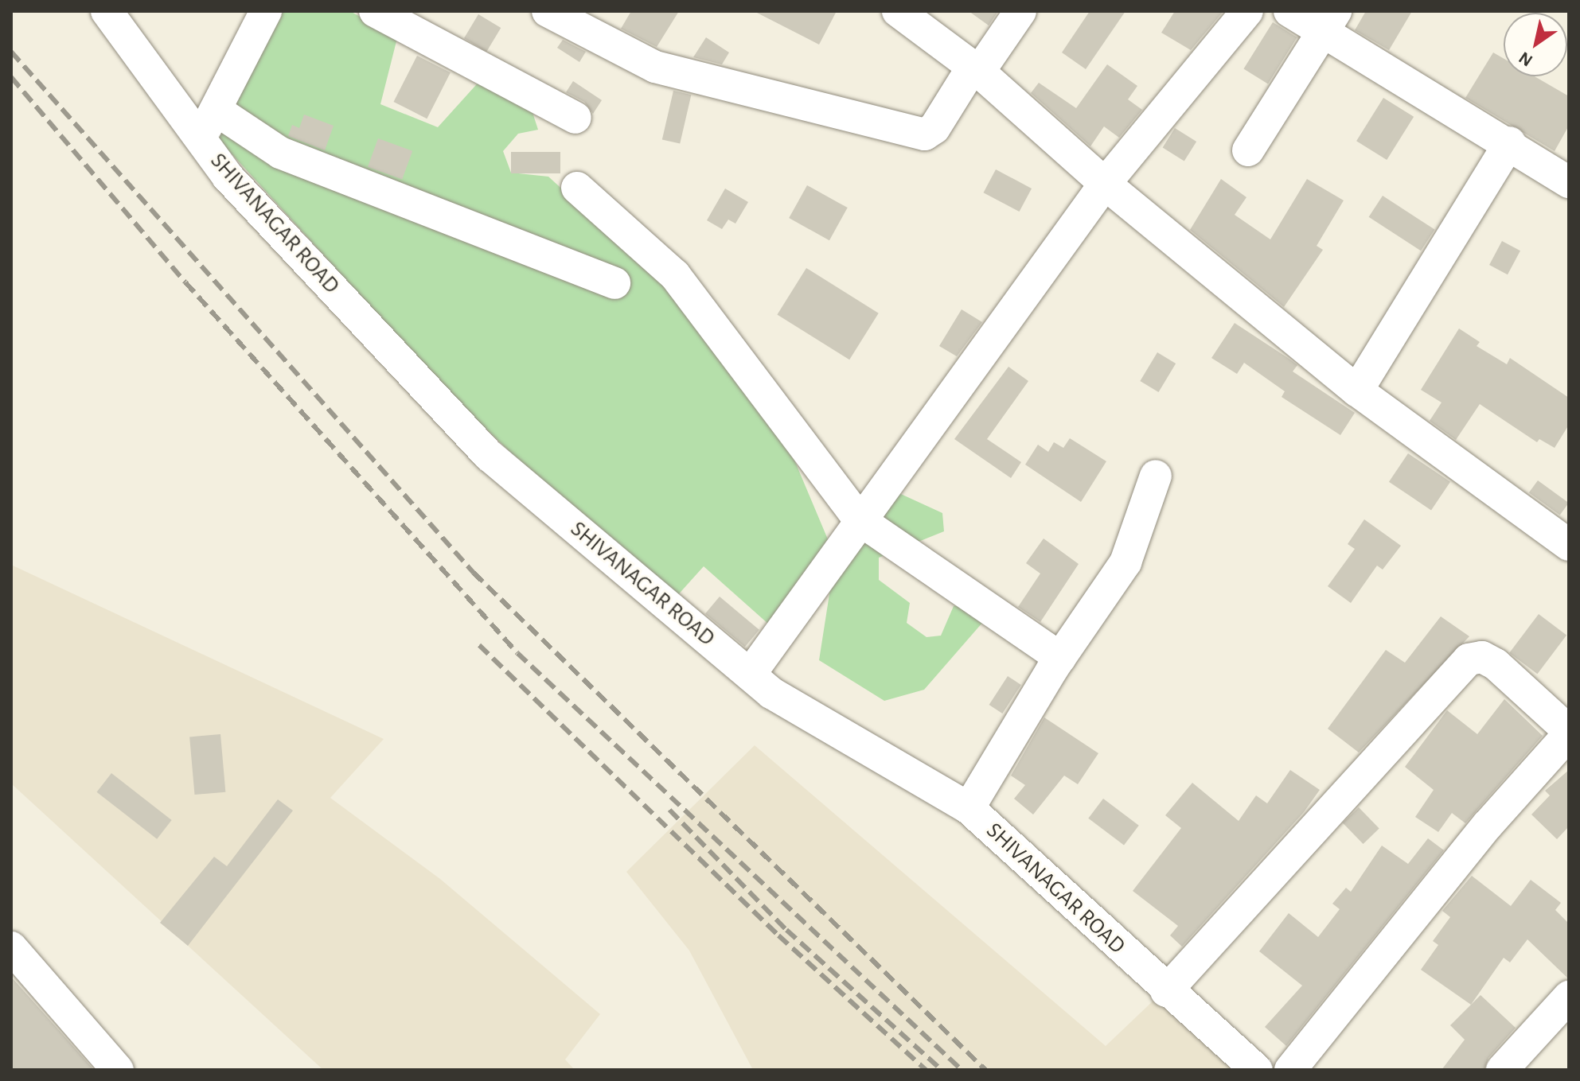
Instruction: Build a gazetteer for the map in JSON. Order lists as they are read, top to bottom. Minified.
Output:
{"streets":{"street":["SHIVANAGAR ROAD"]},"north":"bottom left"}
